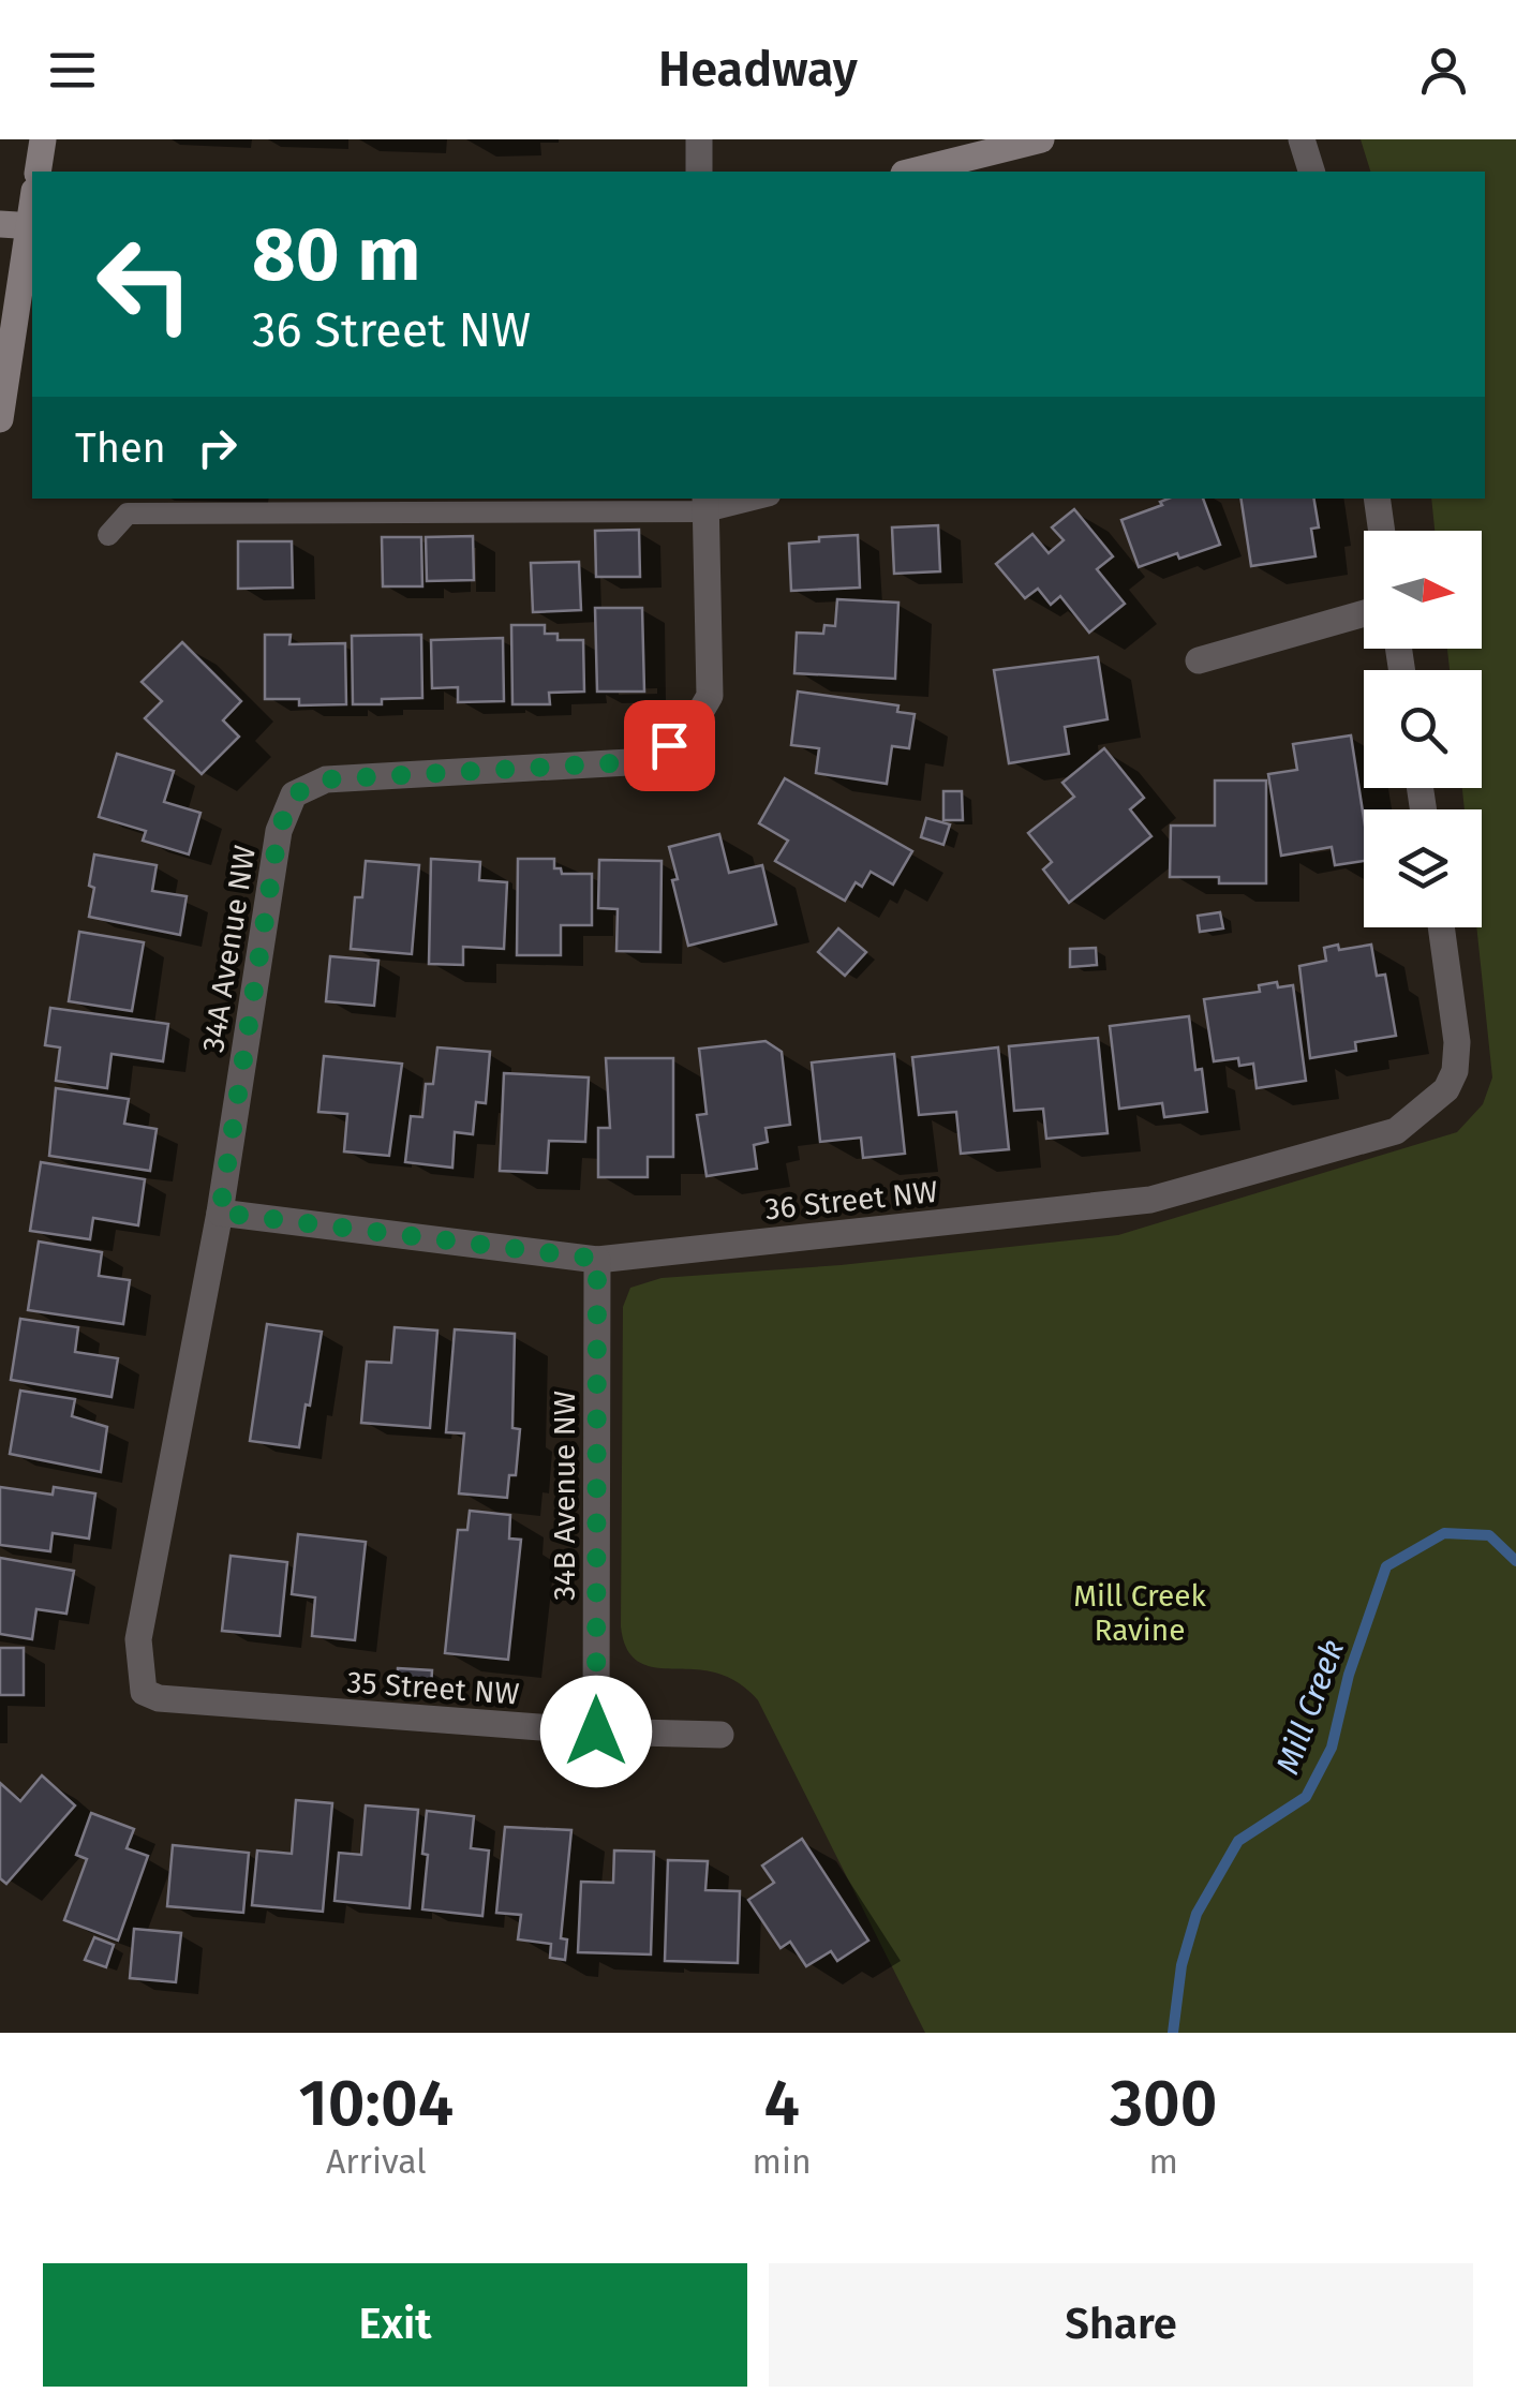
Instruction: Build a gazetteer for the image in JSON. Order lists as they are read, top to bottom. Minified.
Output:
{"streets":{"street":["34A Avenue NW","36 Street NW","34B Avenue NW","35 Street NW"]},"crossings":[["34A Avenue NW","36 Street NW"],["34A Avenue NW","35 Street NW"],["36 Street NW","34B Avenue NW"],["34B Avenue NW","35 Street NW"]],"water":["Mill Creek"],"parks":["Mill Creek Ravine"],"north":"right","page":{"header":"Headway","turn":["80 m","36 Street NW"],"then":"Then","eta":["10:04","Arrival","4","min","300","m"],"buttons":["Exit","Share"]}}
